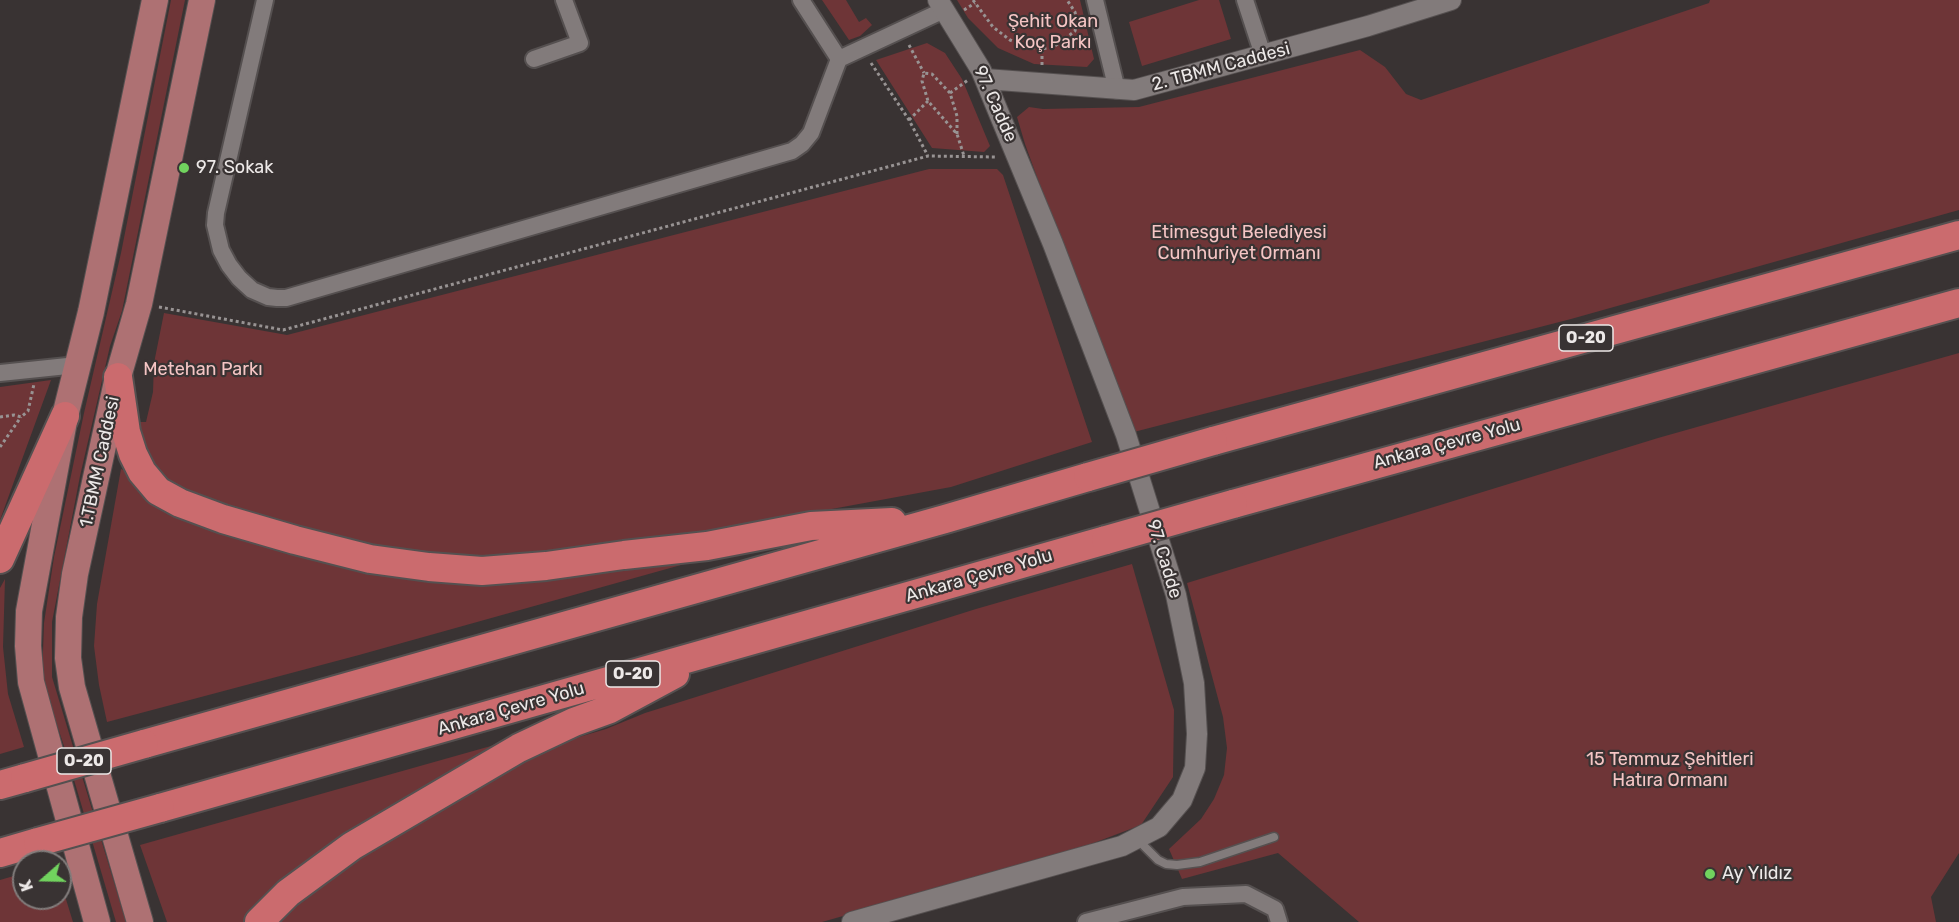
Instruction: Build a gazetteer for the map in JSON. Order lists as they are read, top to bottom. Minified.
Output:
{"streets":{"highway":["O-20","Ankara Çevre Yolu"],"main road":["1.TBMM Caddesi"],"street":["2. TBMM Caddesi","97. Cadde"]},"crossings":[["2. TBMM Caddesi","97. Cadde"]],"parks":["Şehit Okan Koç Parkı","Etimesgut Belediyesi Cumhuriyet Ormanı","Metehan Parkı","15 Temmuz Şehitleri Hatıra Ormanı"],"places":["97. Sokak","Ay Yıldız"],"north":"left"}
